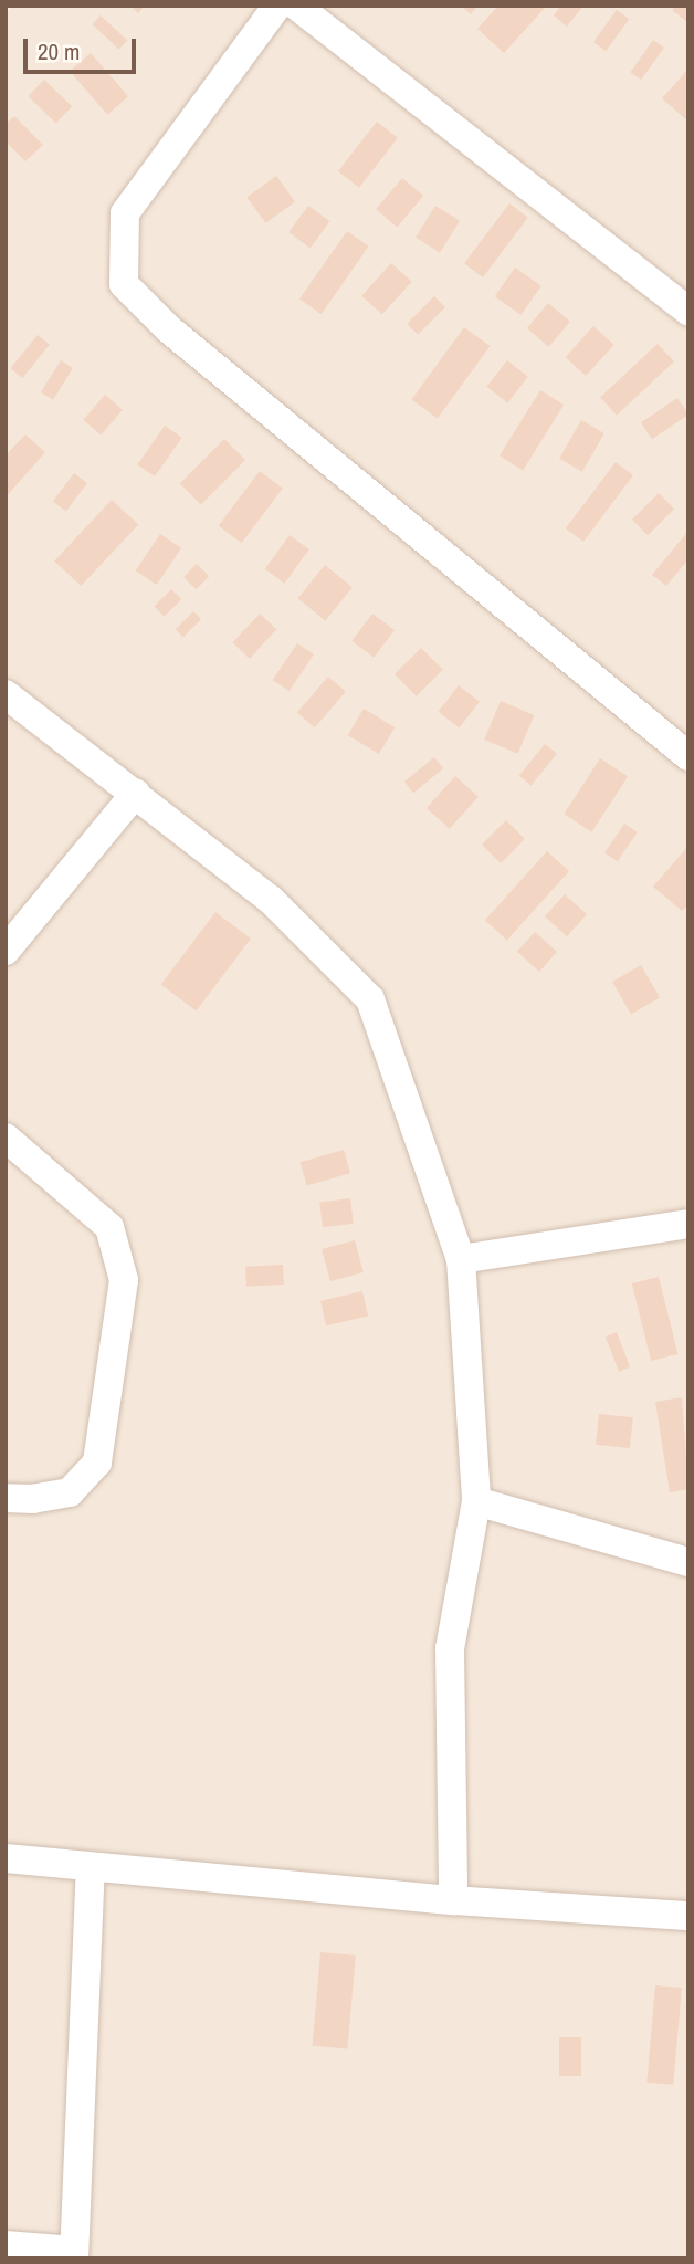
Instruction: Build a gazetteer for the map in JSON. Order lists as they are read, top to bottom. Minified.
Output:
{"scale_bar":"20 m"}
